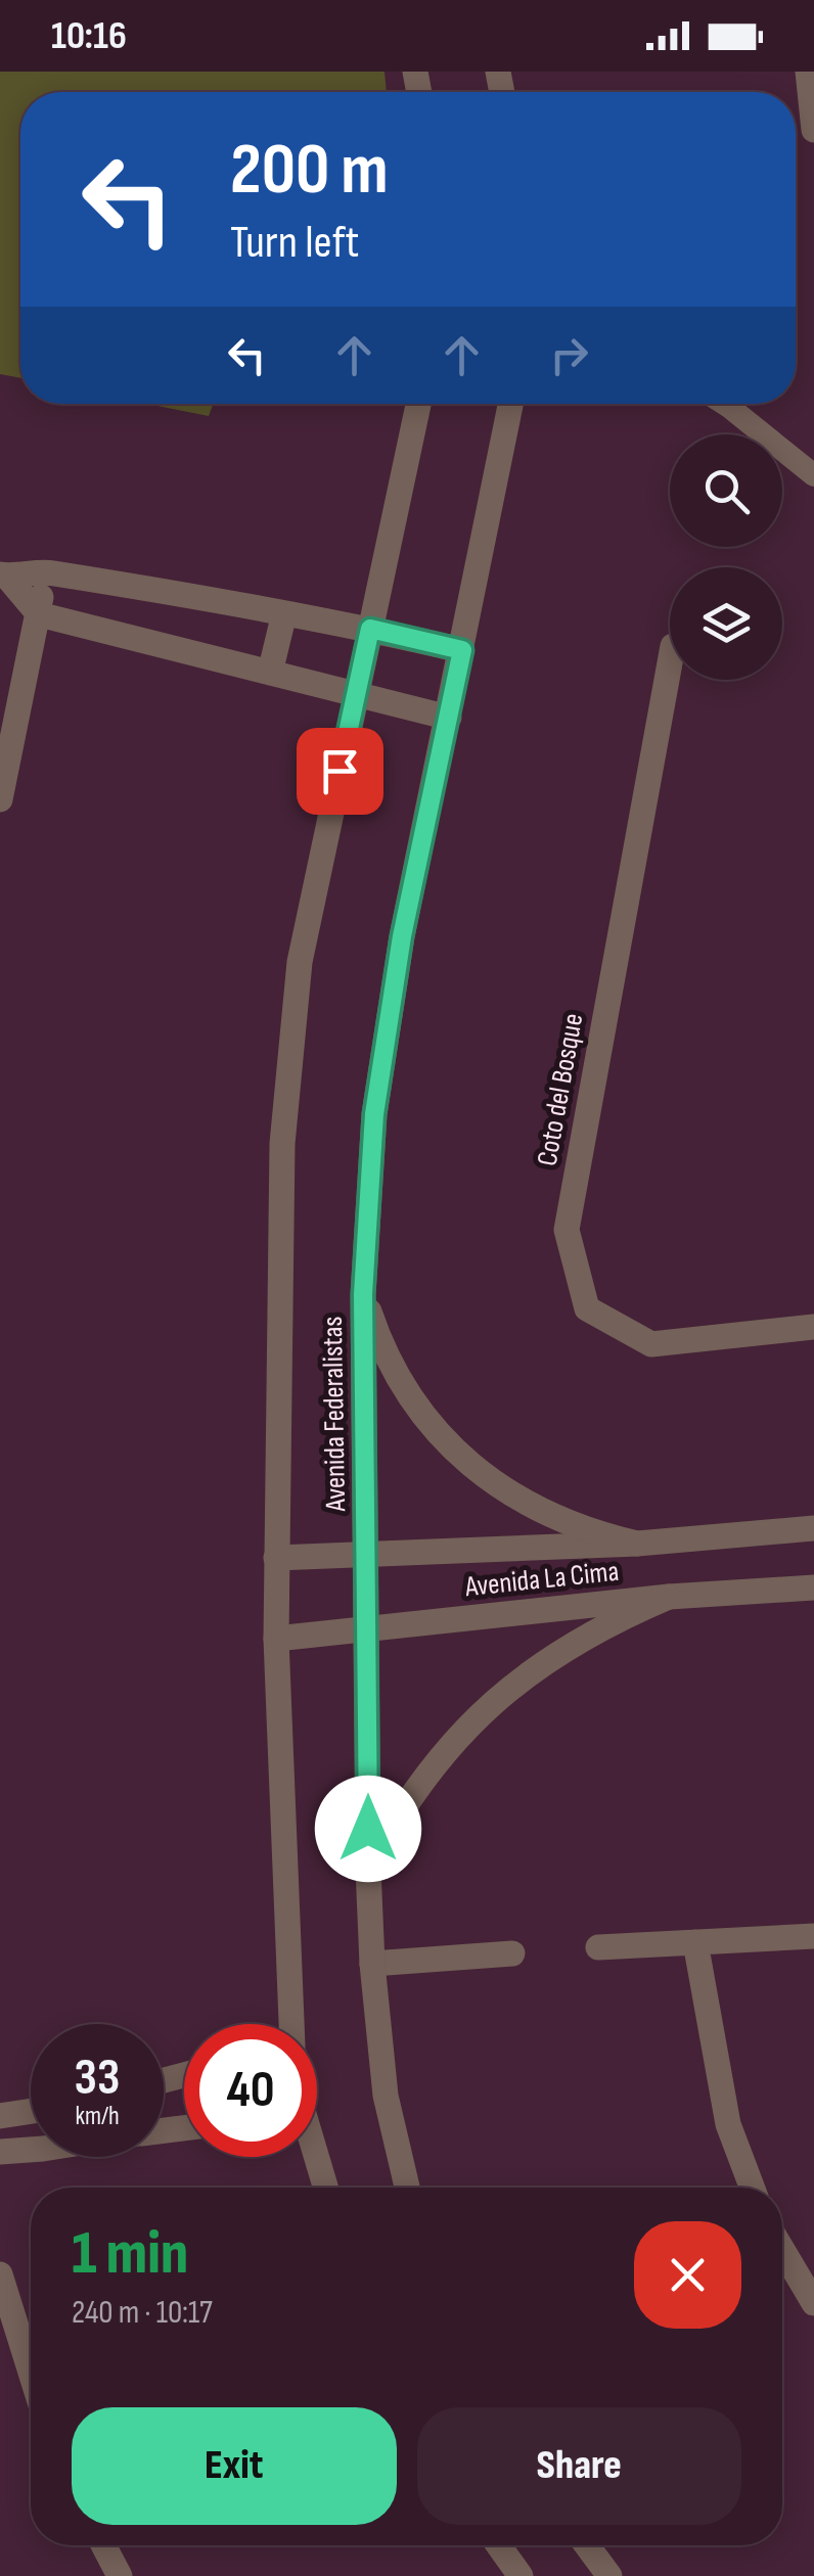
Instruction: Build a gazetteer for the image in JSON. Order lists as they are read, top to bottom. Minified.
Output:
{"streets":{"street":["Coto del Bosque","Avenida Federalistas","Avenida La Cima"]},"crossings":[["Avenida Federalistas","Avenida La Cima"]],"page":{"status":"10:16","turn":["200 m","Turn left"],"speed":"33 km/h","limit":"40","heading":["1 min","240 m · 10:17"],"buttons":["Exit","Share"]}}
